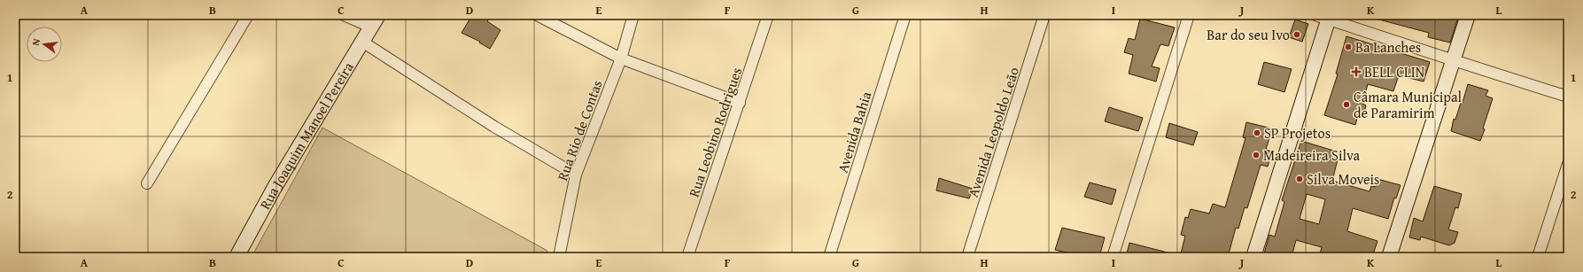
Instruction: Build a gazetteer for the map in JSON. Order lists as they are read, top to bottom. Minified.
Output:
{"streets":{"street":["Rua Rio de Contas","Rua Leobino Rodrigues","Avenida Bahia","Avenida Leopoldo Leão","Rua Joaquim Manoel Pereira"]},"places":{"other":["Bar do seu Ivo","Ba Lanches","Câmara Municipal de Paramirim","SP Projetos","Madeireira Silva","Silva Moveis"],"health":["BELL CLIN"]},"north":"left","grid":{"columns":["A","B","C","D","E","F","G","H","I","J","K","L"],"rows":["1","2"]}}
